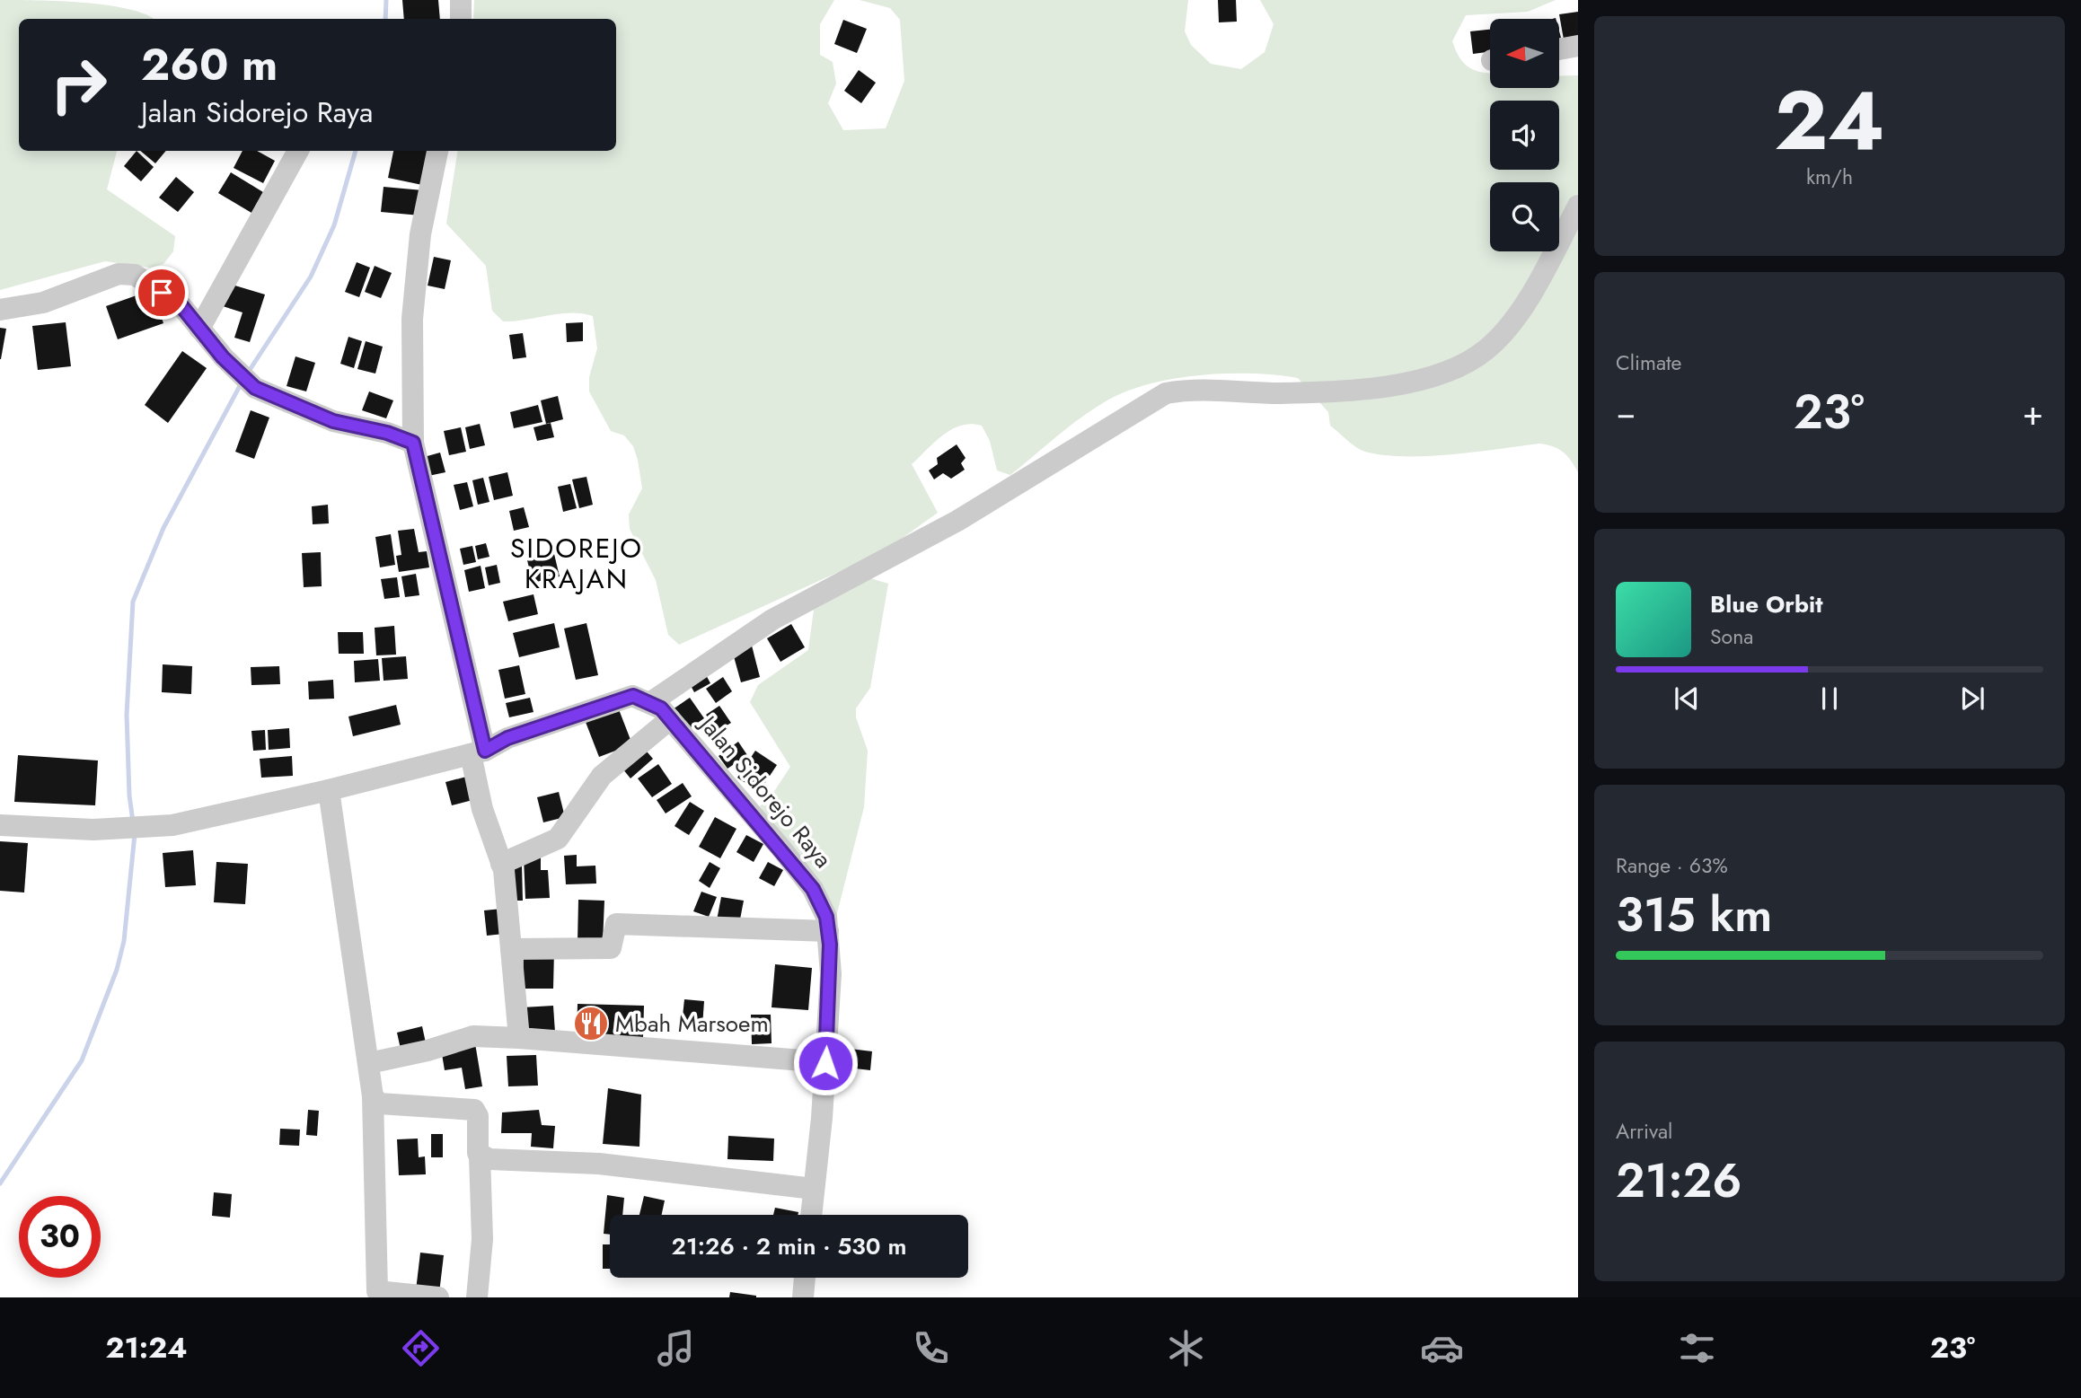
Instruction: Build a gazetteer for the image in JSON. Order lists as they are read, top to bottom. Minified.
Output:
{"streets":{"street":["Jalan Sidorejo Raya"]},"districts":["SIDOREJO KRAJAN"],"places":{"restaurant":["Mbah Marsoem"]},"north":"left","page":{"tile":[["24","km/h"],"Climate",["Range · 63%","315 km"],["Arrival","21:26"]],"turn":["260 m","Jalan Sidorejo Raya"],"heat":["−","23°","+"],"song":["Blue Orbit","Sona"],"limit":"30","trip":"21:26 · 2 min · 530 m","tabs":["21:24","23°"]}}
